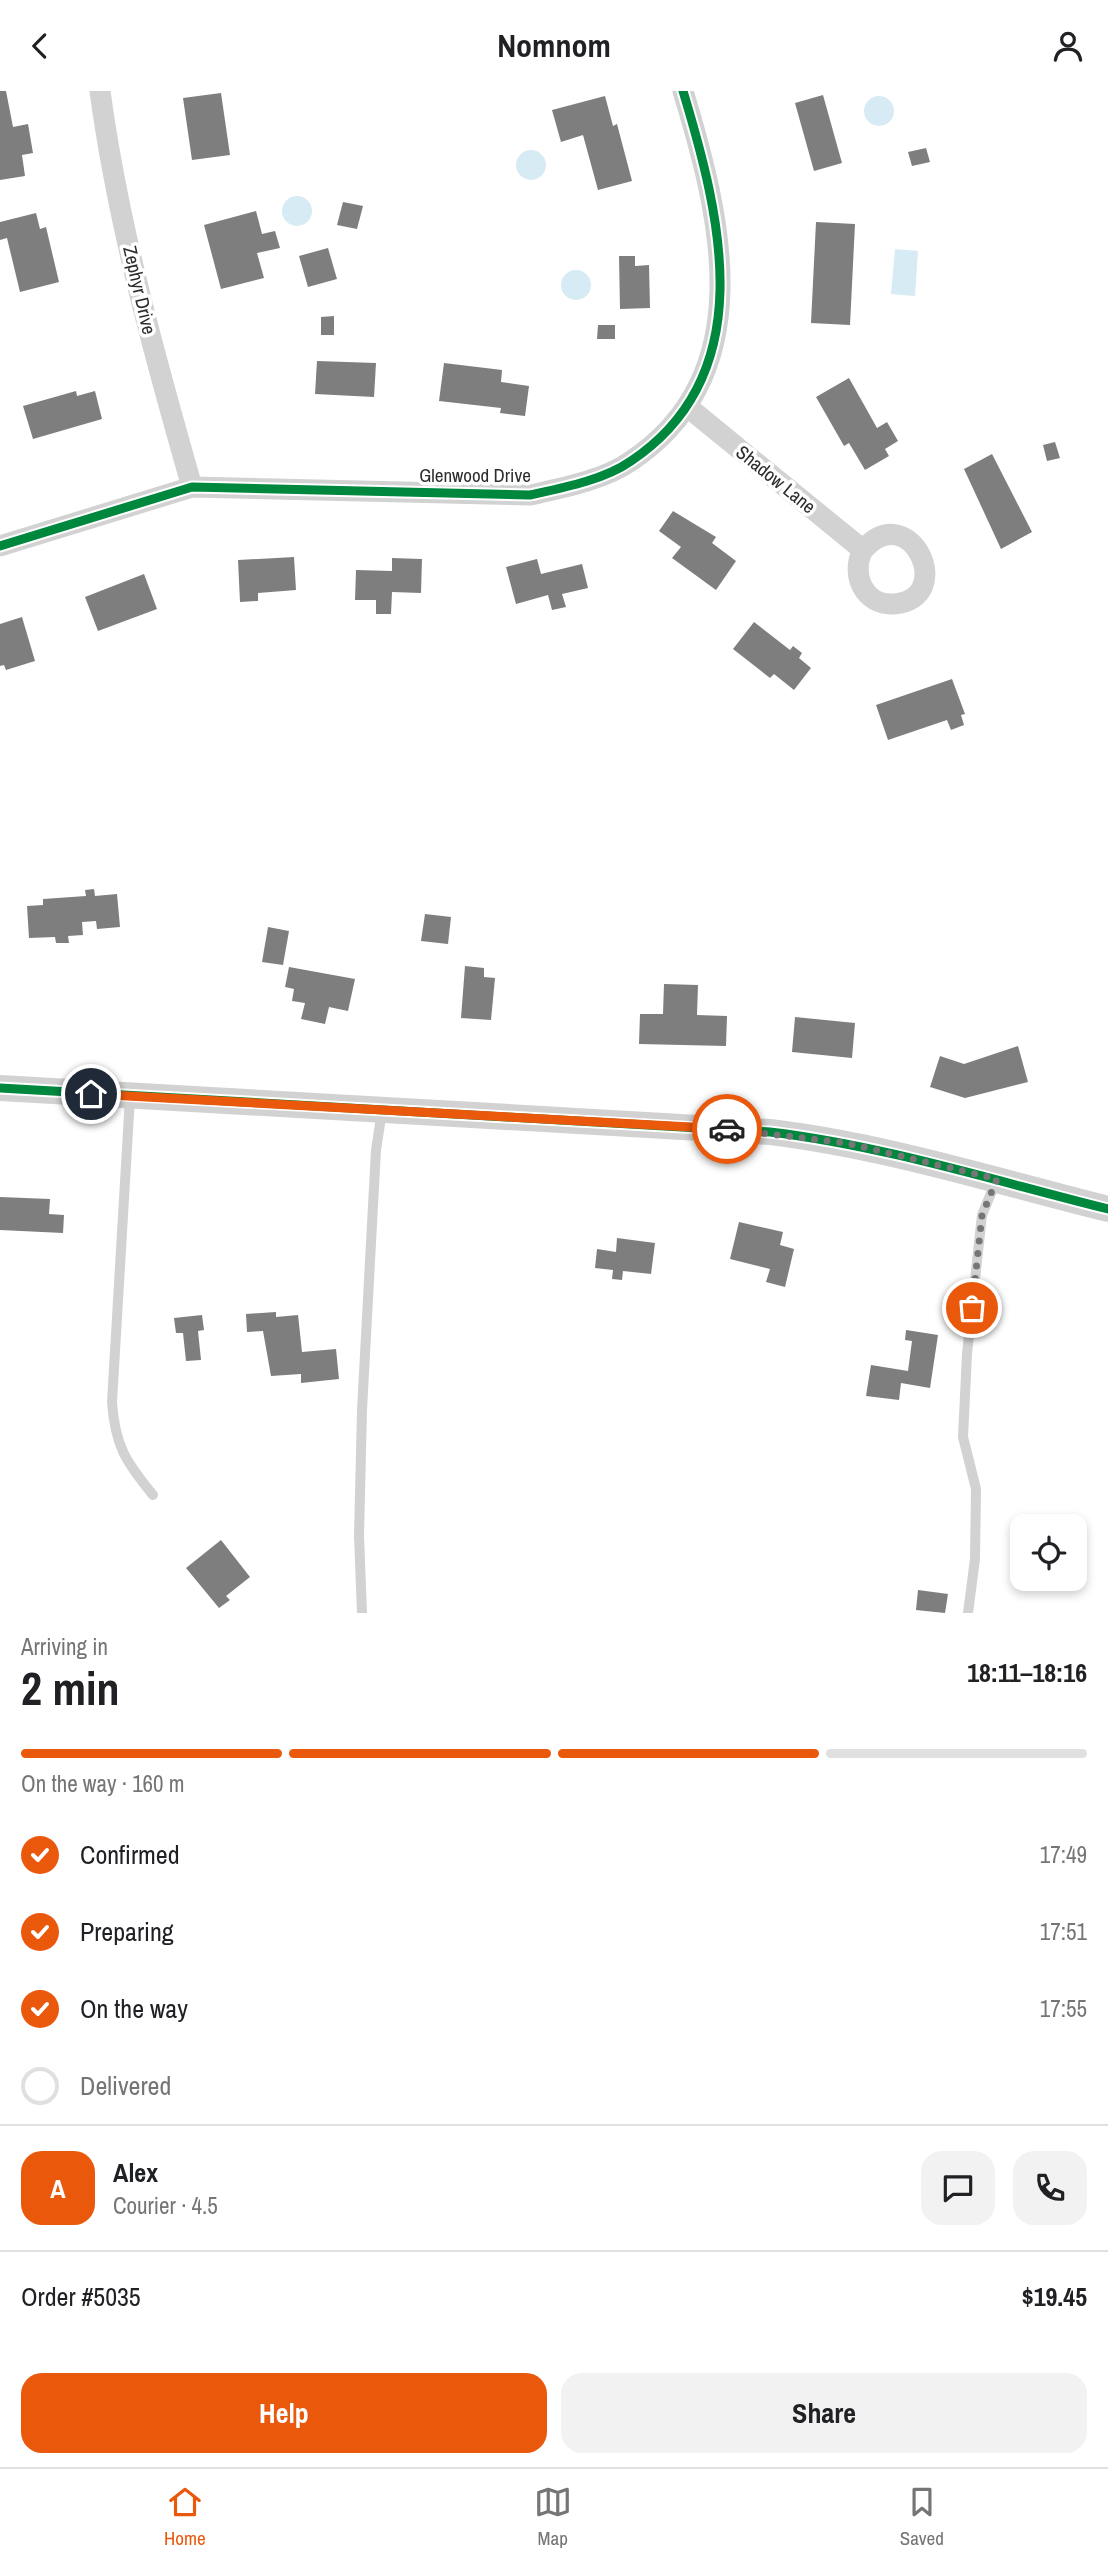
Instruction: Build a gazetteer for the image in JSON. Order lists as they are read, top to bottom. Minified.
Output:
{"streets":{"street":["Zephyr Drive","Glenwood Drive","Shadow Lane"]},"crossings":[["Zephyr Drive","Glenwood Drive"],["Glenwood Drive","Shadow Lane"]],"page":{"header":"Nomnom","heading":["2 min","Arriving in","18:11–18:16"],"panel":["Alex","Courier · 4.5","Order #5035","$19.45"],"bar":"On the way · 160 m","list":[["Confirmed","17:49"],["Preparing","17:51"],["On the way","17:55"],"Delivered"],"round":"A","buttons":["Help","Share"],"tabs":["Home","Map","Saved"]}}
